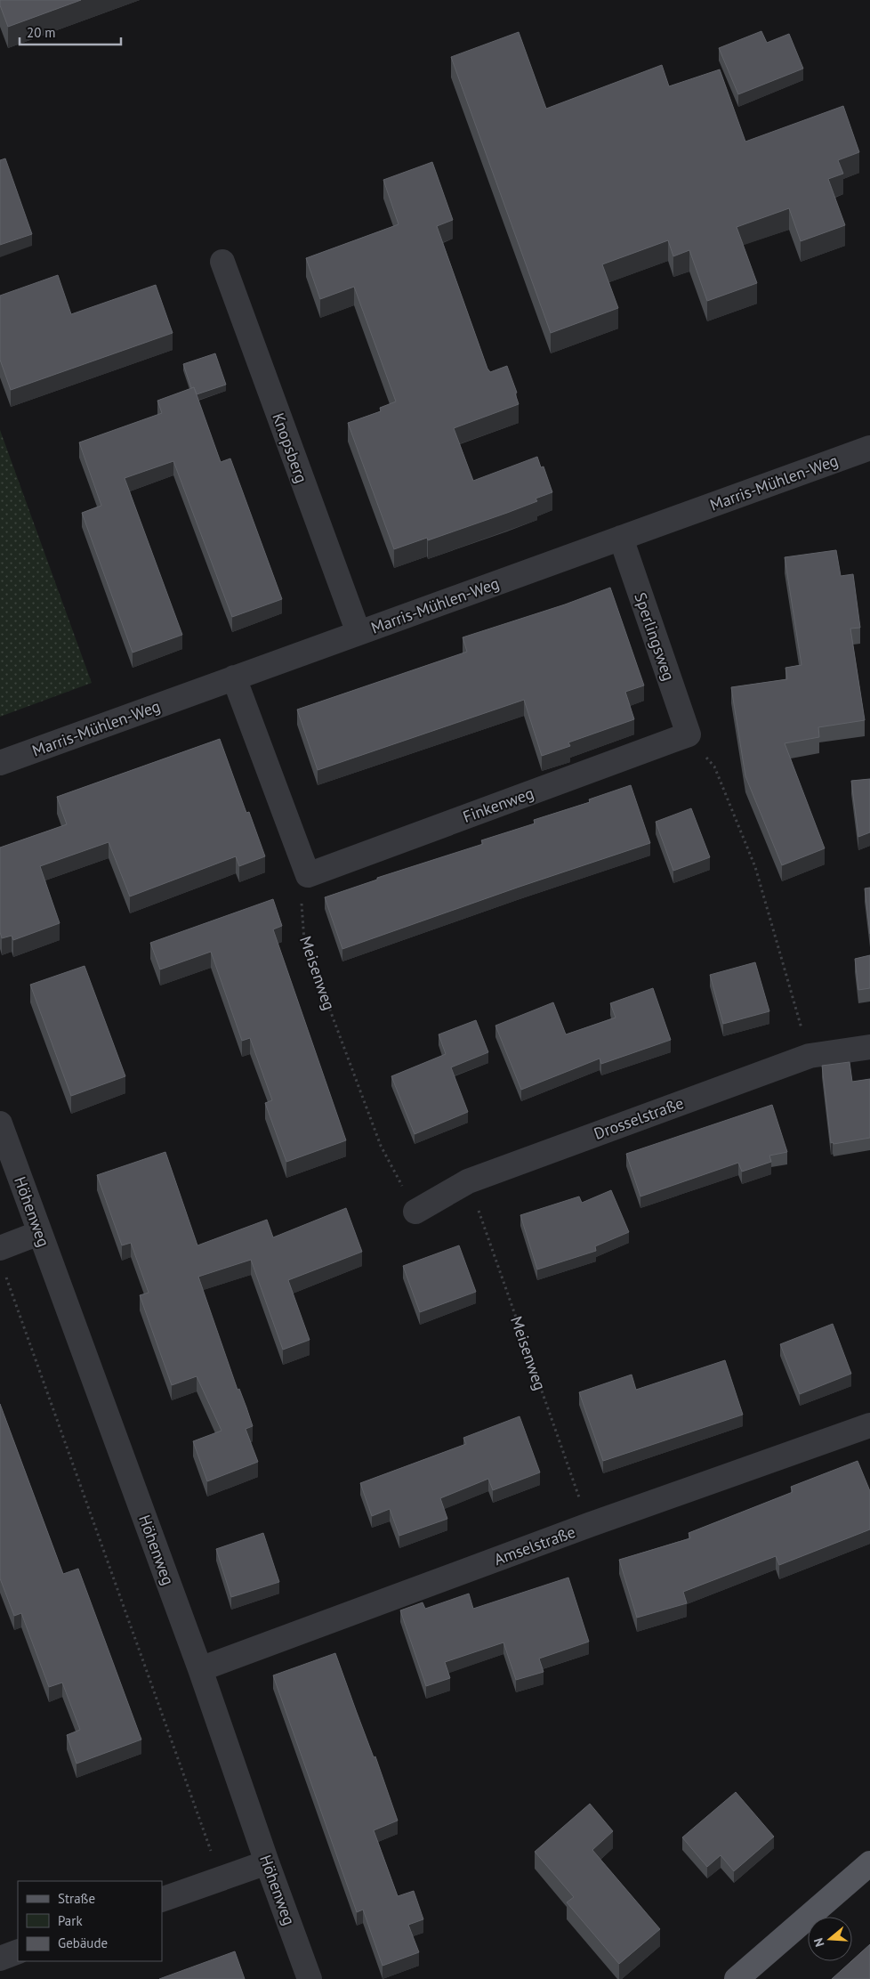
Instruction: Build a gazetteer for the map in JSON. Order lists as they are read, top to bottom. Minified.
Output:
{"streets":{"street":["Knopsberg","Marris-Mühlen-Weg","Sperlingsweg","Finkenweg","Drosselstraße","Höhenweg","Amselstraße"],"path":["Meisenweg"]},"crossings":[["Knopsberg","Marris-Mühlen-Weg"],["Marris-Mühlen-Weg","Sperlingsweg"],["Sperlingsweg","Finkenweg"],["Finkenweg","Meisenweg"],["Meisenweg","Drosselstraße"],["Meisenweg","Amselstraße"],["Höhenweg","Amselstraße"]],"legend":["Straße","Park","Gebäude"],"scale_bar":"20 m","north":"left"}
